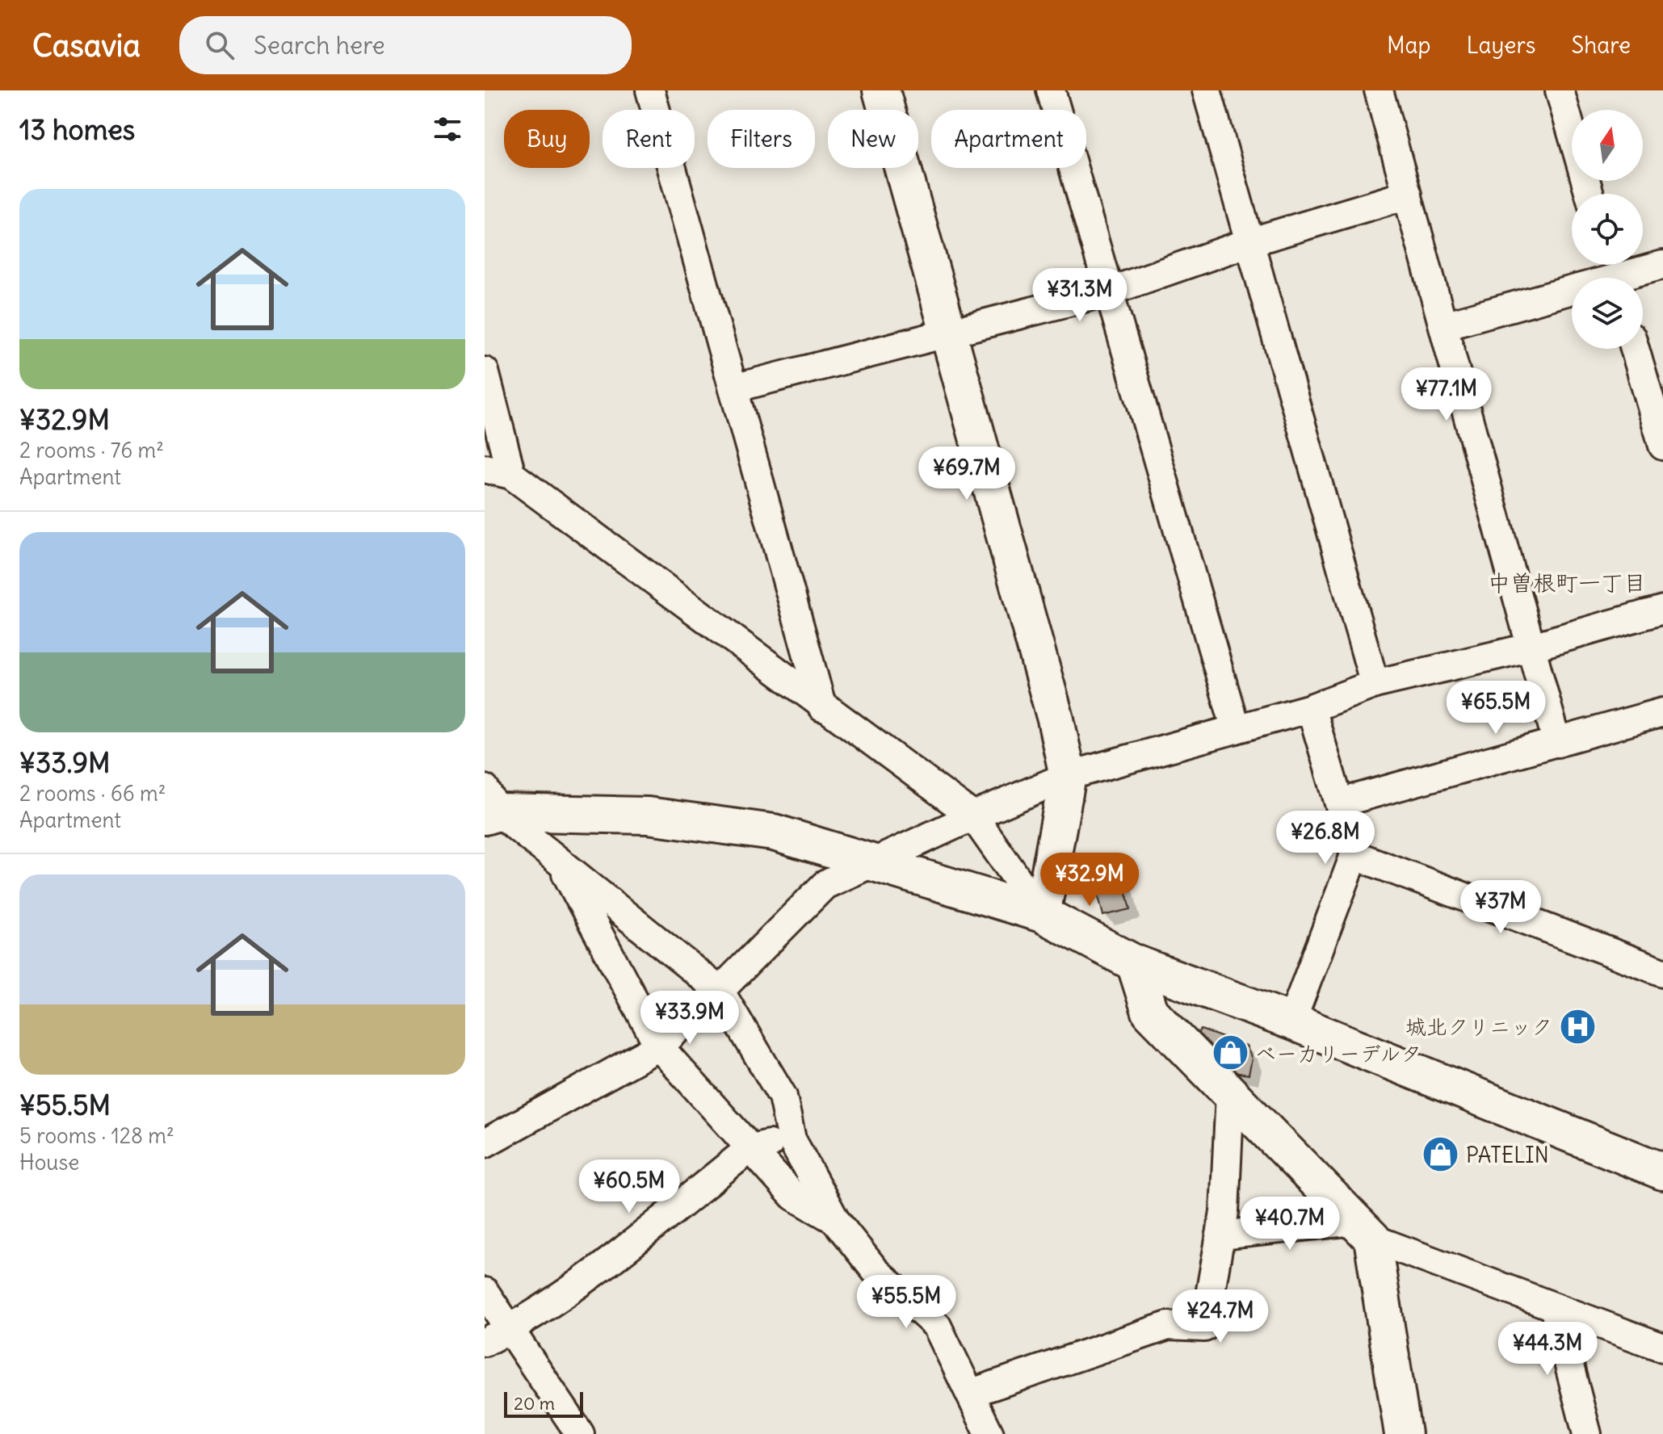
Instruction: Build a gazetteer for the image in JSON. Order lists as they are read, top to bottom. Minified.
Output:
{"districts":["中曽根町一丁目"],"places":{"hospital":["城北クリニック"],"shop":["ベーカリーデルタ","PATELIN"]},"scale_bar":"20 m","north":"top","page":{"header":"Casavia","search":"Search here","nav":["Map","Layers","Share"],"heading":"13 homes","chip":["Buy","Rent","Filters","New","Apartment"],"list":[{"name":"¥32.9M","note":"2 rooms · 76 m² · Apartment"},{"name":"¥33.9M","note":"2 rooms · 66 m² · Apartment"},{"name":"¥55.5M","note":"5 rooms · 128 m² · House"}],"price":["¥31.3M","¥77.1M","¥69.7M","¥65.5M","¥26.8M","¥32.9M","¥37M","¥33.9M","¥60.5M","¥40.7M","¥55.5M","¥24.7M","¥44.3M"],"scale":"20 m"}}
